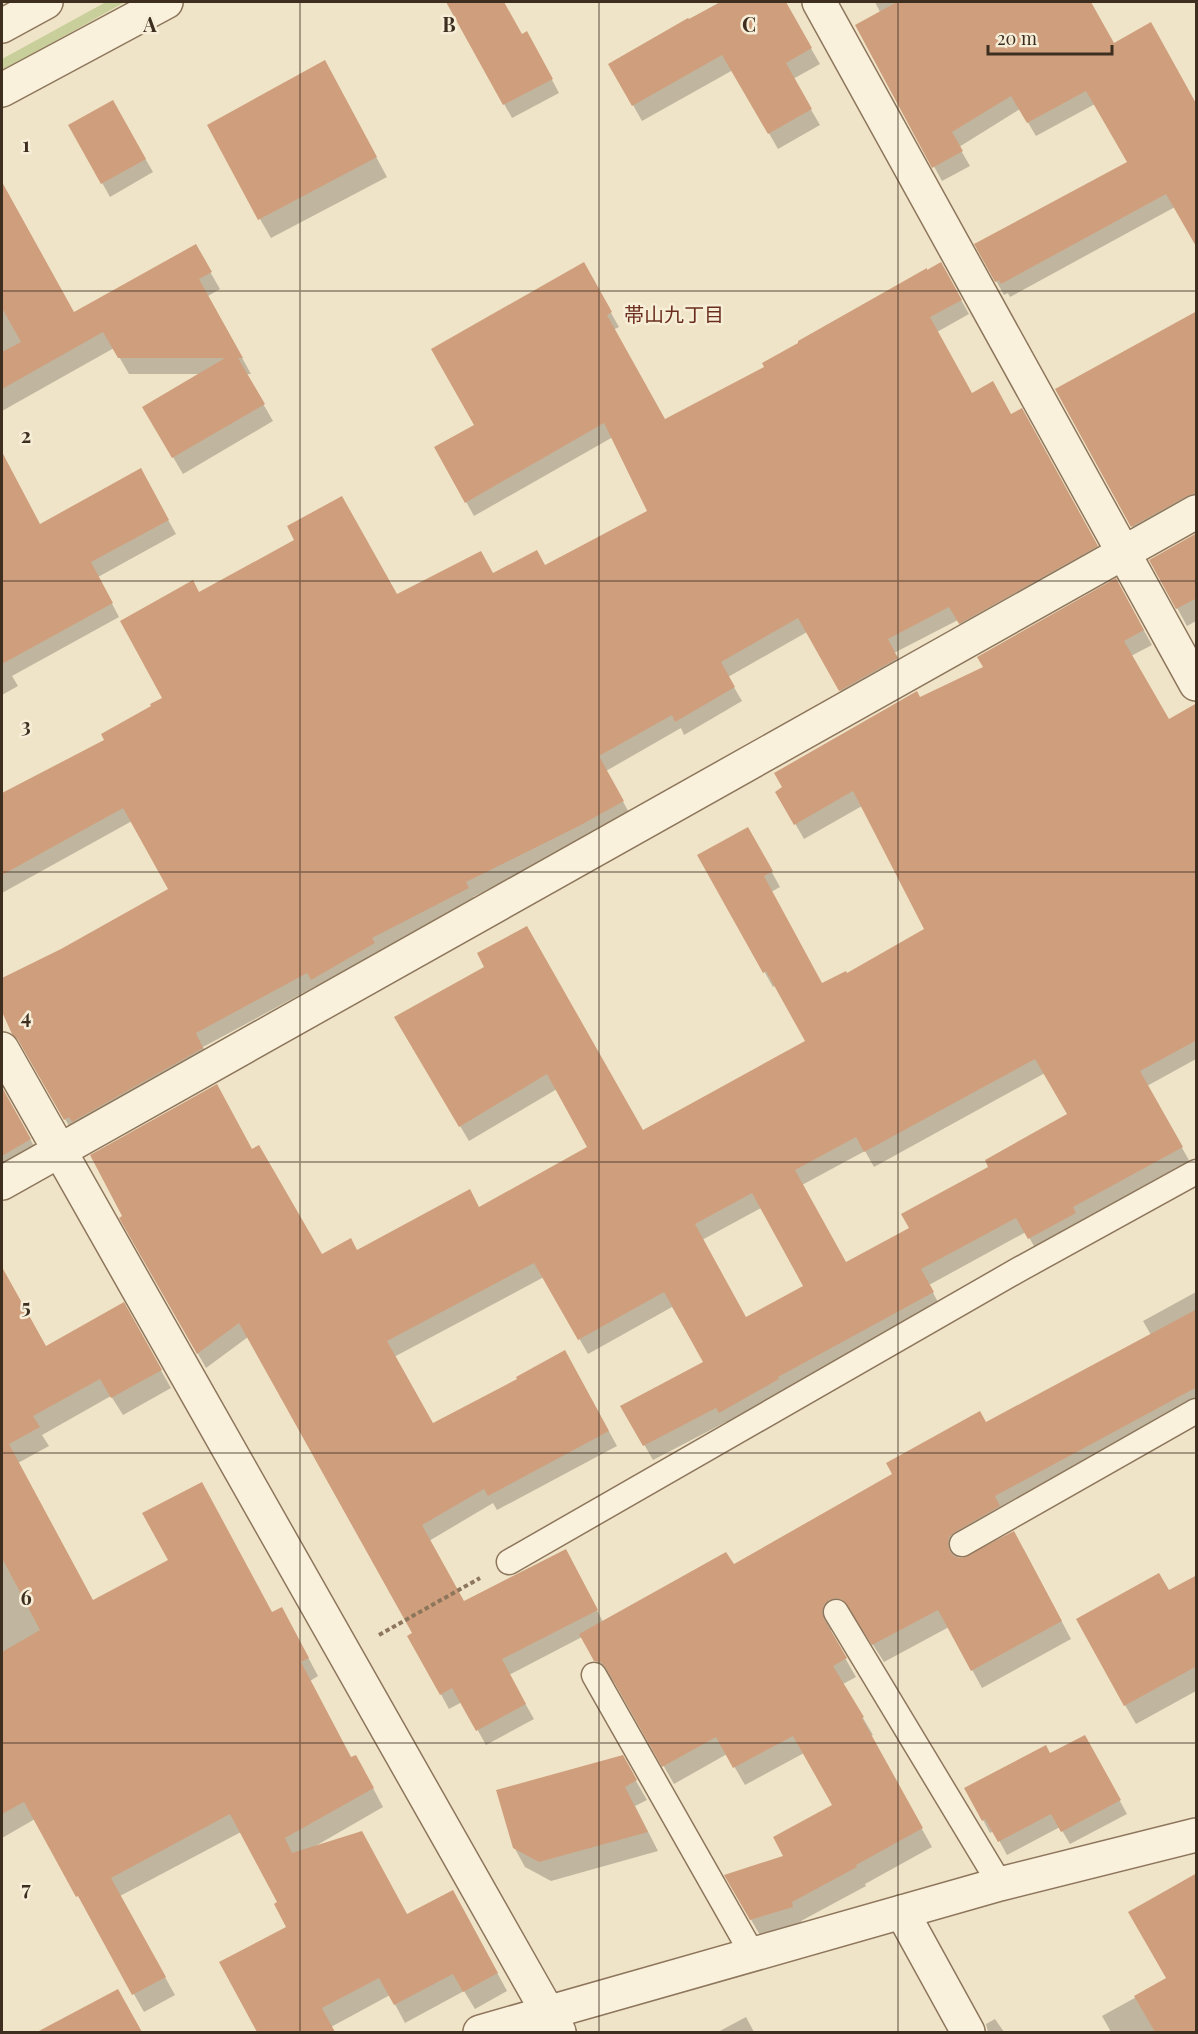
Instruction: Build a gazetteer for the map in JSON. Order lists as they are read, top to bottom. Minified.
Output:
{"districts":["帯山九丁目"],"scale_bar":"20 m","grid":{"columns":["A","B","C"],"rows":["1","2","3","4","5","6","7"]}}
